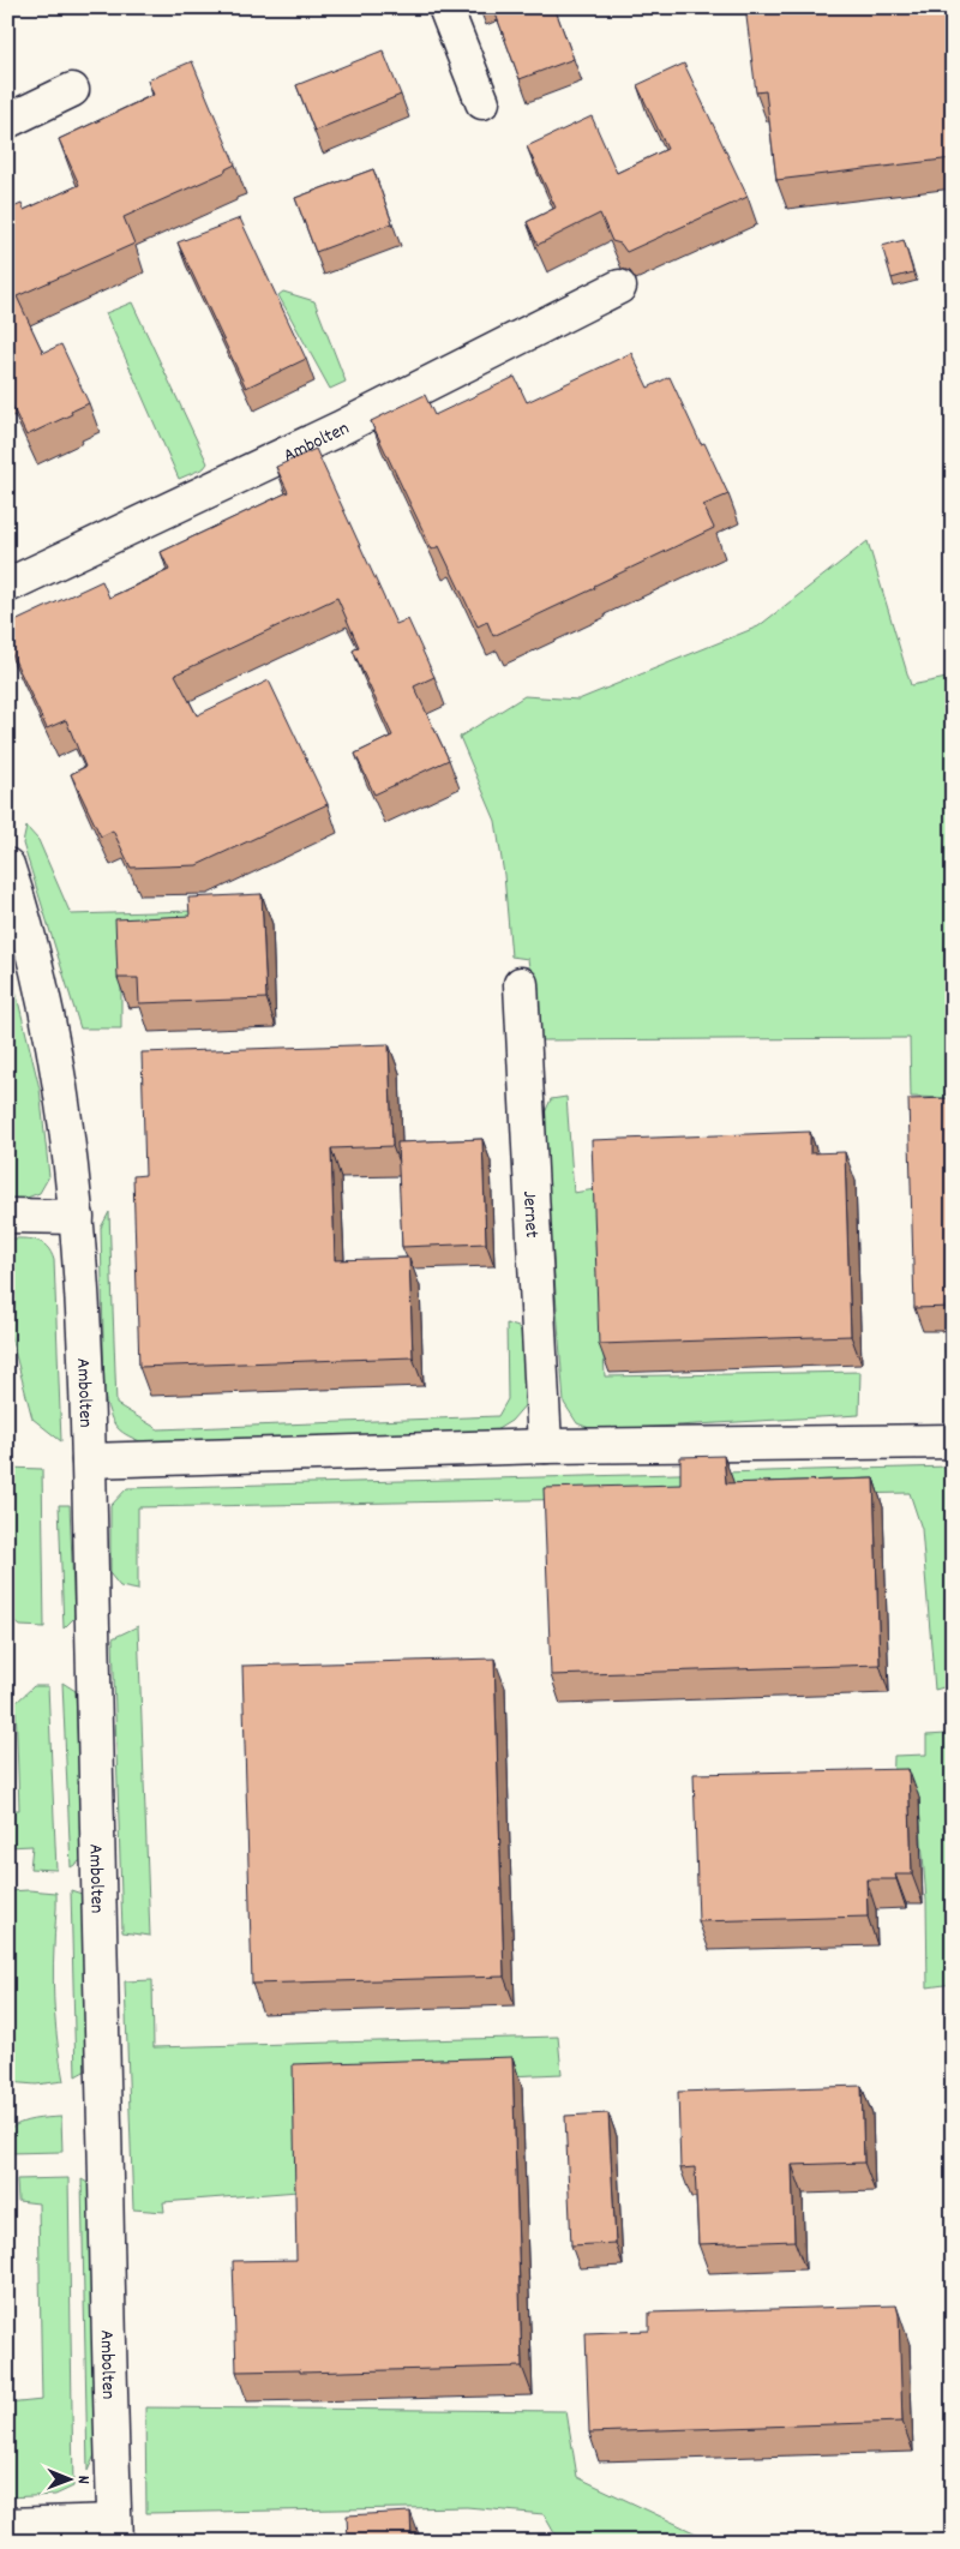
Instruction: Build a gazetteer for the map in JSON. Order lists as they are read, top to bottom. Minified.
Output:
{"streets":{"street":["Ambolten","Jernet"]},"north":"right"}
